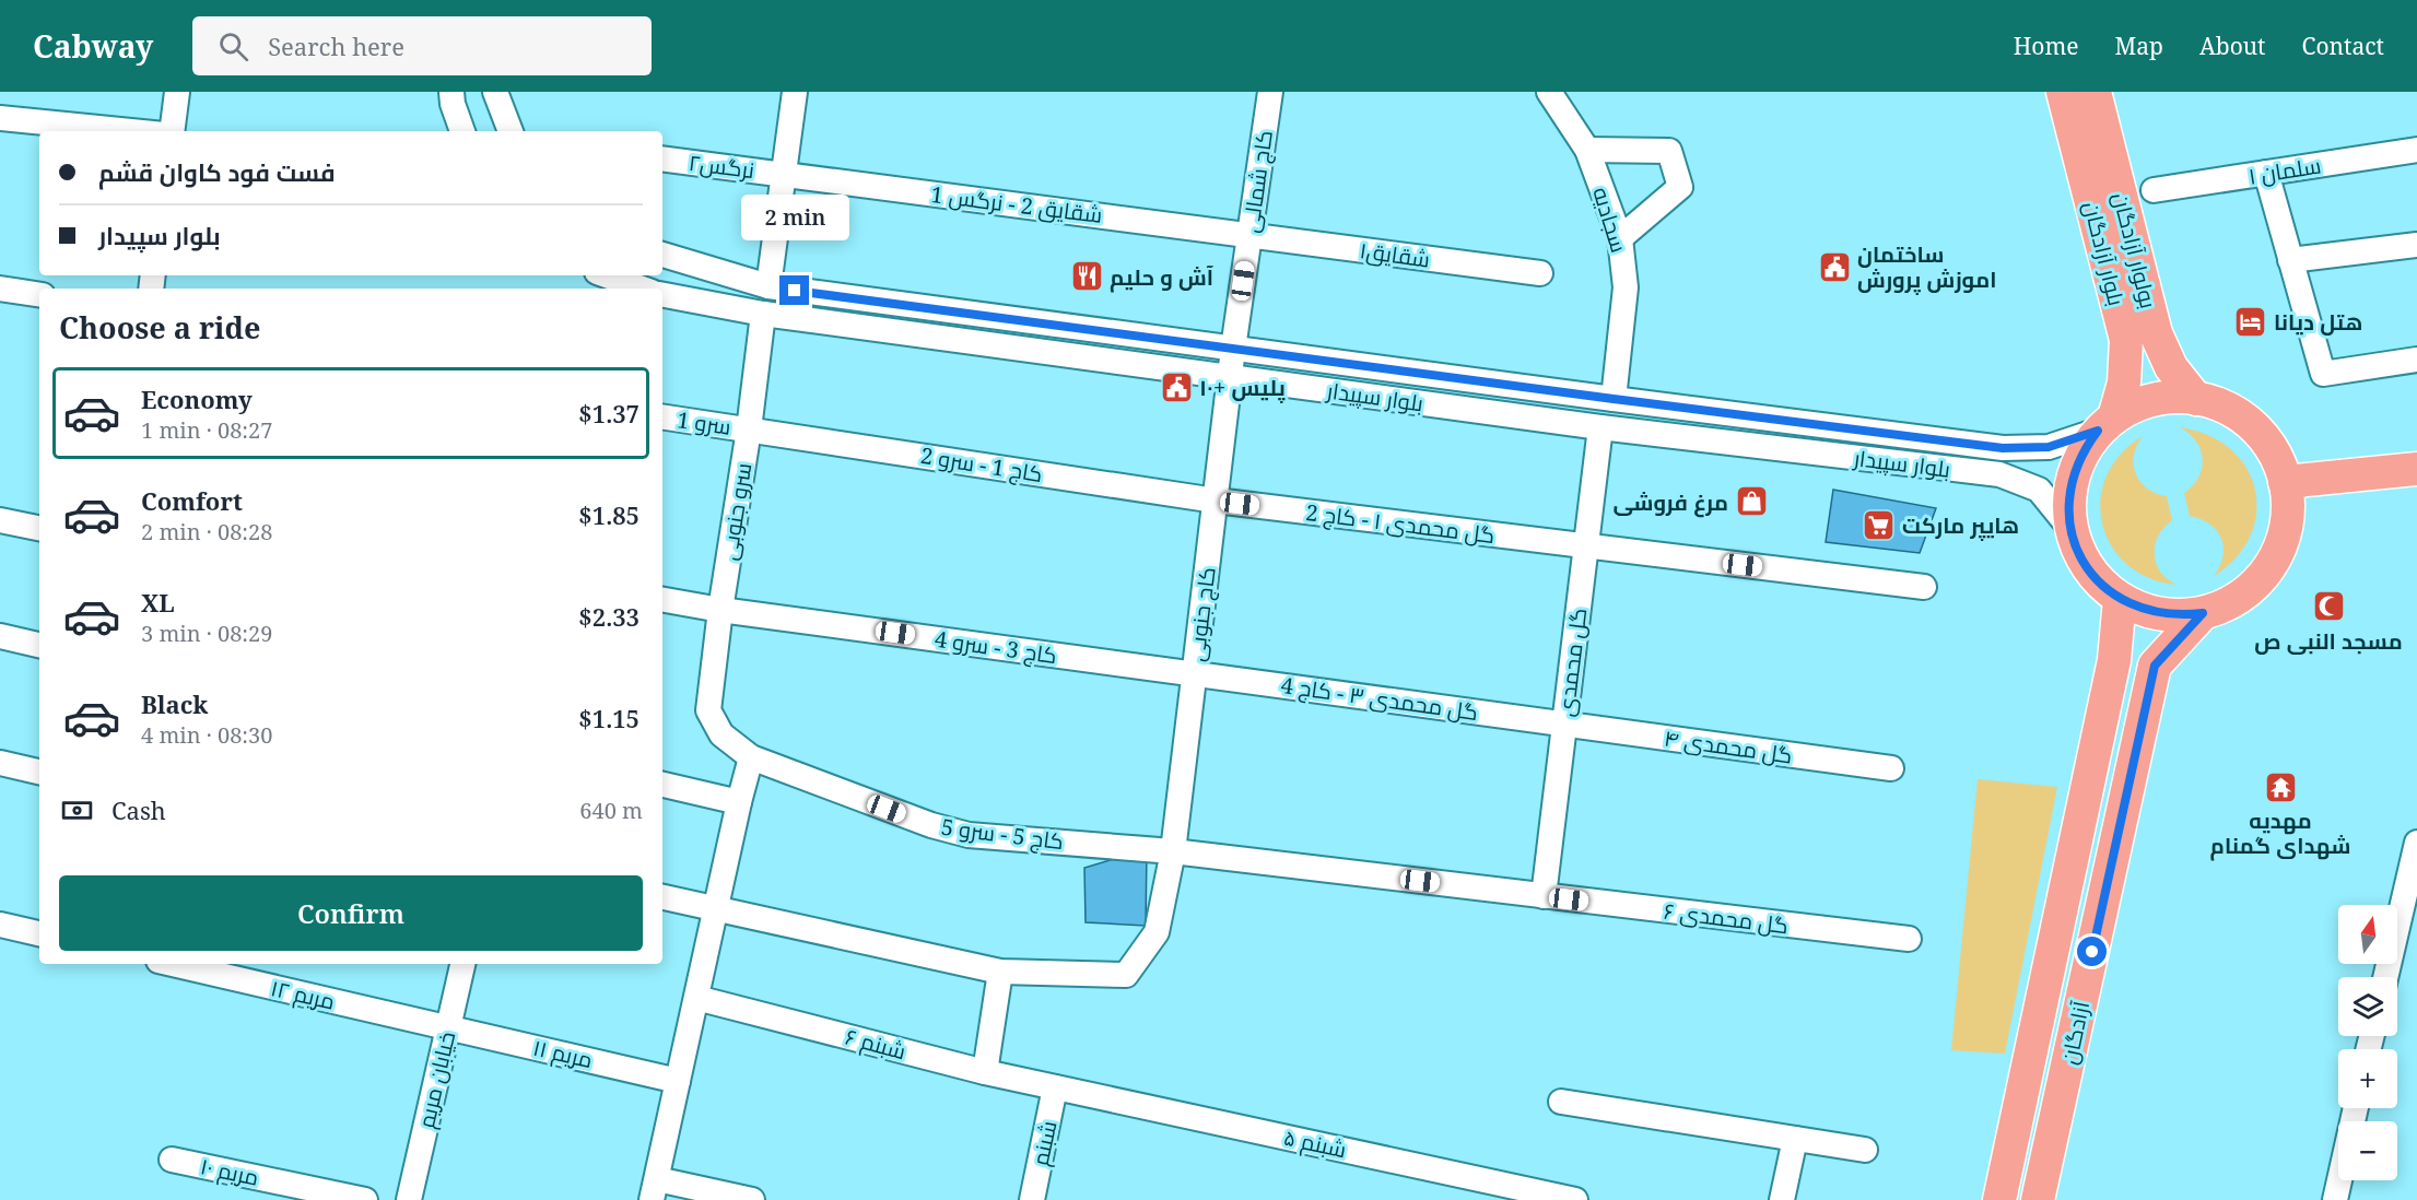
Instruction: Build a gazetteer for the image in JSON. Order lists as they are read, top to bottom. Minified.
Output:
{"streets":{"main road":["بولوار آزادگان","بلوار آزادگان","آزادگان"],"street":["نرگس۲","سلمان ۱","کاج شمالی","شقایق 2 - نرگس 1","سجادیه","شقایق۱","بلوار سپیدار","سرو 1","کاج 1 - سرو 2","سرو جنوبی","گل محمدی ۱ - کاج 2","کاج جنوبی","کاج 3 - سرو 4","گل محمدی","گل محمدی ۳ - کاج 4","گل محمدی ۴","کاج 5 - سرو 5","گل محمدی ۶","مریم ۱۲","شبنم ۶","مریم ۱۱","خیابان مریم","شبنم","شبنم ۵","مریم ۱۰"]},"crossings":[["نرگس۲","شقایق 2 - نرگس 1"],["کاج شمالی","شقایق 2 - نرگس 1"],["کاج شمالی","شقایق۱"],["کاج شمالی","بلوار سپیدار"],["کاج شمالی","کاج جنوبی"],["شقایق 2 - نرگس 1","شقایق۱"],["سجادیه","بلوار سپیدار"],["بولوار آزادگان","بلوار آزادگان"],["بولوار آزادگان","بلوار سپیدار"],["بولوار آزادگان","آزادگان"],["بلوار آزادگان","بلوار سپیدار"],["بلوار آزادگان","آزادگان"],["بلوار سپیدار","سرو جنوبی"],["بلوار سپیدار","کاج جنوبی"],["بلوار سپیدار","گل محمدی"],["بلوار سپیدار","آزادگان"],["سرو 1","کاج 1 - سرو 2"],["سرو 1","سرو جنوبی"],["کاج 1 - سرو 2","سرو جنوبی"],["کاج 1 - سرو 2","گل محمدی ۱ - کاج 2"],["کاج 1 - سرو 2","کاج جنوبی"],["سرو جنوبی","کاج 3 - سرو 4"],["سرو جنوبی","کاج 5 - سرو 5"],["گل محمدی ۱ - کاج 2","کاج جنوبی"],["گل محمدی ۱ - کاج 2","گل محمدی"],["کاج جنوبی","کاج 3 - سرو 4"],["کاج جنوبی","گل محمدی ۳ - کاج 4"],["کاج جنوبی","کاج 5 - سرو 5"],["کاج 3 - سرو 4","گل محمدی ۳ - کاج 4"],["گل محمدی","گل محمدی ۳ - کاج 4"],["گل محمدی","گل محمدی ۴"],["گل محمدی","کاج 5 - سرو 5"],["گل محمدی","گل محمدی ۶"],["گل محمدی ۳ - کاج 4","گل محمدی ۴"],["کاج 5 - سرو 5","گل محمدی ۶"],["مریم ۱۲","مریم ۱۱"],["مریم ۱۲","خیابان مریم"],["شبنم ۶","شبنم"],["شبنم ۶","شبنم ۵"],["مریم ۱۱","خیابان مریم"],["شبنم","شبنم ۵"]],"places":{"public building":["ساختمان اموزش پرورش","پلیس +۱۰"],"restaurant":["آش و حلیم"],"hotel":["هتل دیانا"],"shop":["مرغ فروشی"],"supermarket":["هایپر مارکت"],"mosque":["مسجد النبی ص"],"temple":["مهدیه شهدای گمنام"]},"north":"top","page":{"header":"Cabway","search":"Search here","nav":["Home","Map","About","Contact"],"banner":["فست فود كاوان قشم","بلوار سپیدار"],"bubble":"2 min","heading":"Choose a ride","list":[{"name":"Economy","note":"1 min · 08:27","value":"$1.37"},{"name":"Comfort","note":"2 min · 08:28","value":"$1.85"},{"name":"XL","note":"3 min · 08:29","value":"$2.33"},{"name":"Black","note":"4 min · 08:30","value":"$1.15"}],"pay":["Cash","640 m"],"buttons":"Confirm","map_buttons":["+","−"]}}
